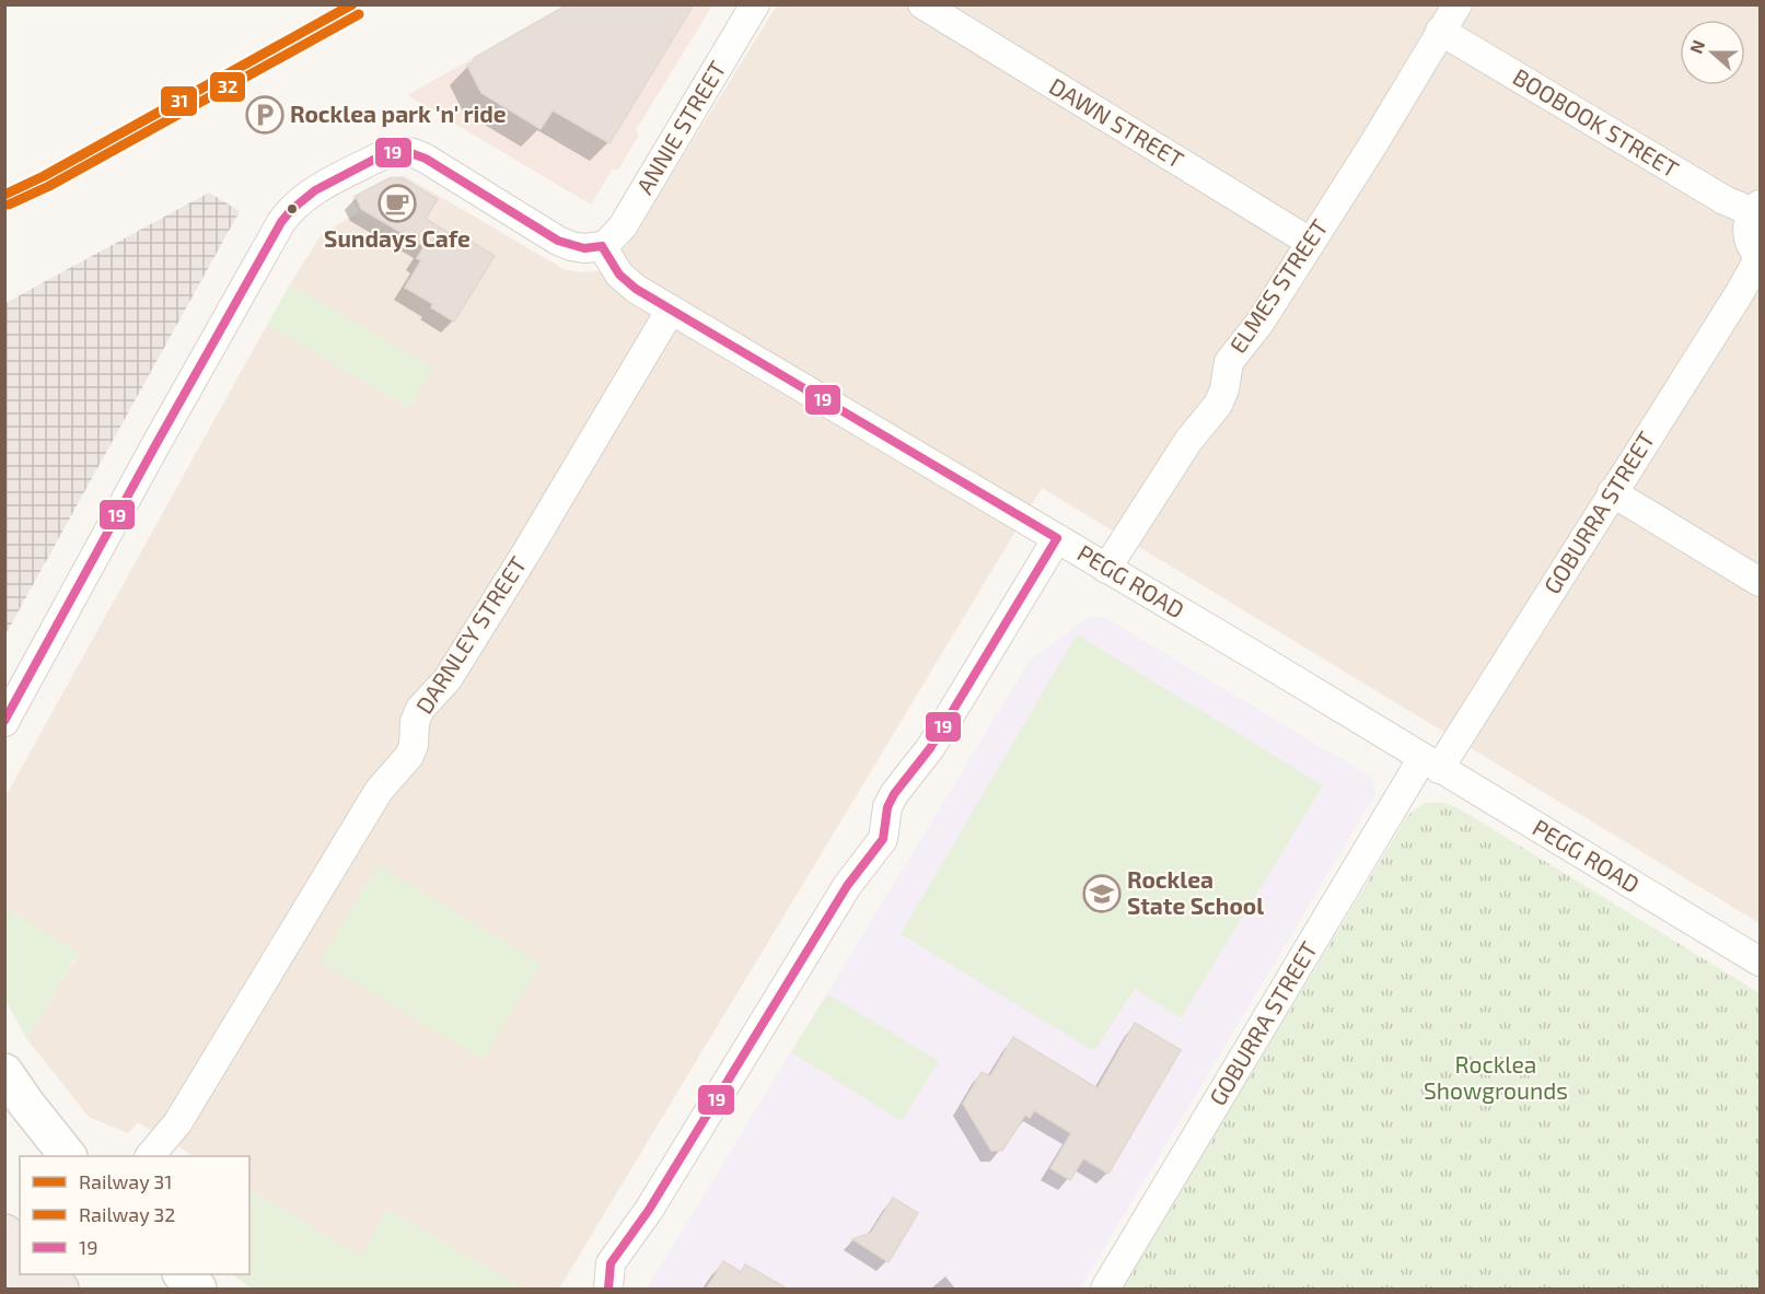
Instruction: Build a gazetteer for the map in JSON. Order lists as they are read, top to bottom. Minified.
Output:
{"streets":{"street":["DAWN STREET","BOOBOOK STREET","ANNIE STREET","ELMES STREET","GOBURRA STREET","PEGG ROAD","DARNLEY STREET"]},"crossings":[["DAWN STREET","ELMES STREET"],["BOOBOOK STREET","ELMES STREET"],["ANNIE STREET","PEGG ROAD"],["ELMES STREET","PEGG ROAD"],["GOBURRA STREET","PEGG ROAD"],["PEGG ROAD","DARNLEY STREET"]],"parks":["Rocklea Showgrounds"],"places":{"parking":["Rocklea park 'n' ride"],"cafe":["Sundays Cafe"],"school or university":["Rocklea State School"]},"lines":["rail line 31","rail line 32","transit line 19"],"legend":["Railway 31","Railway 32","19"],"north":"left"}
